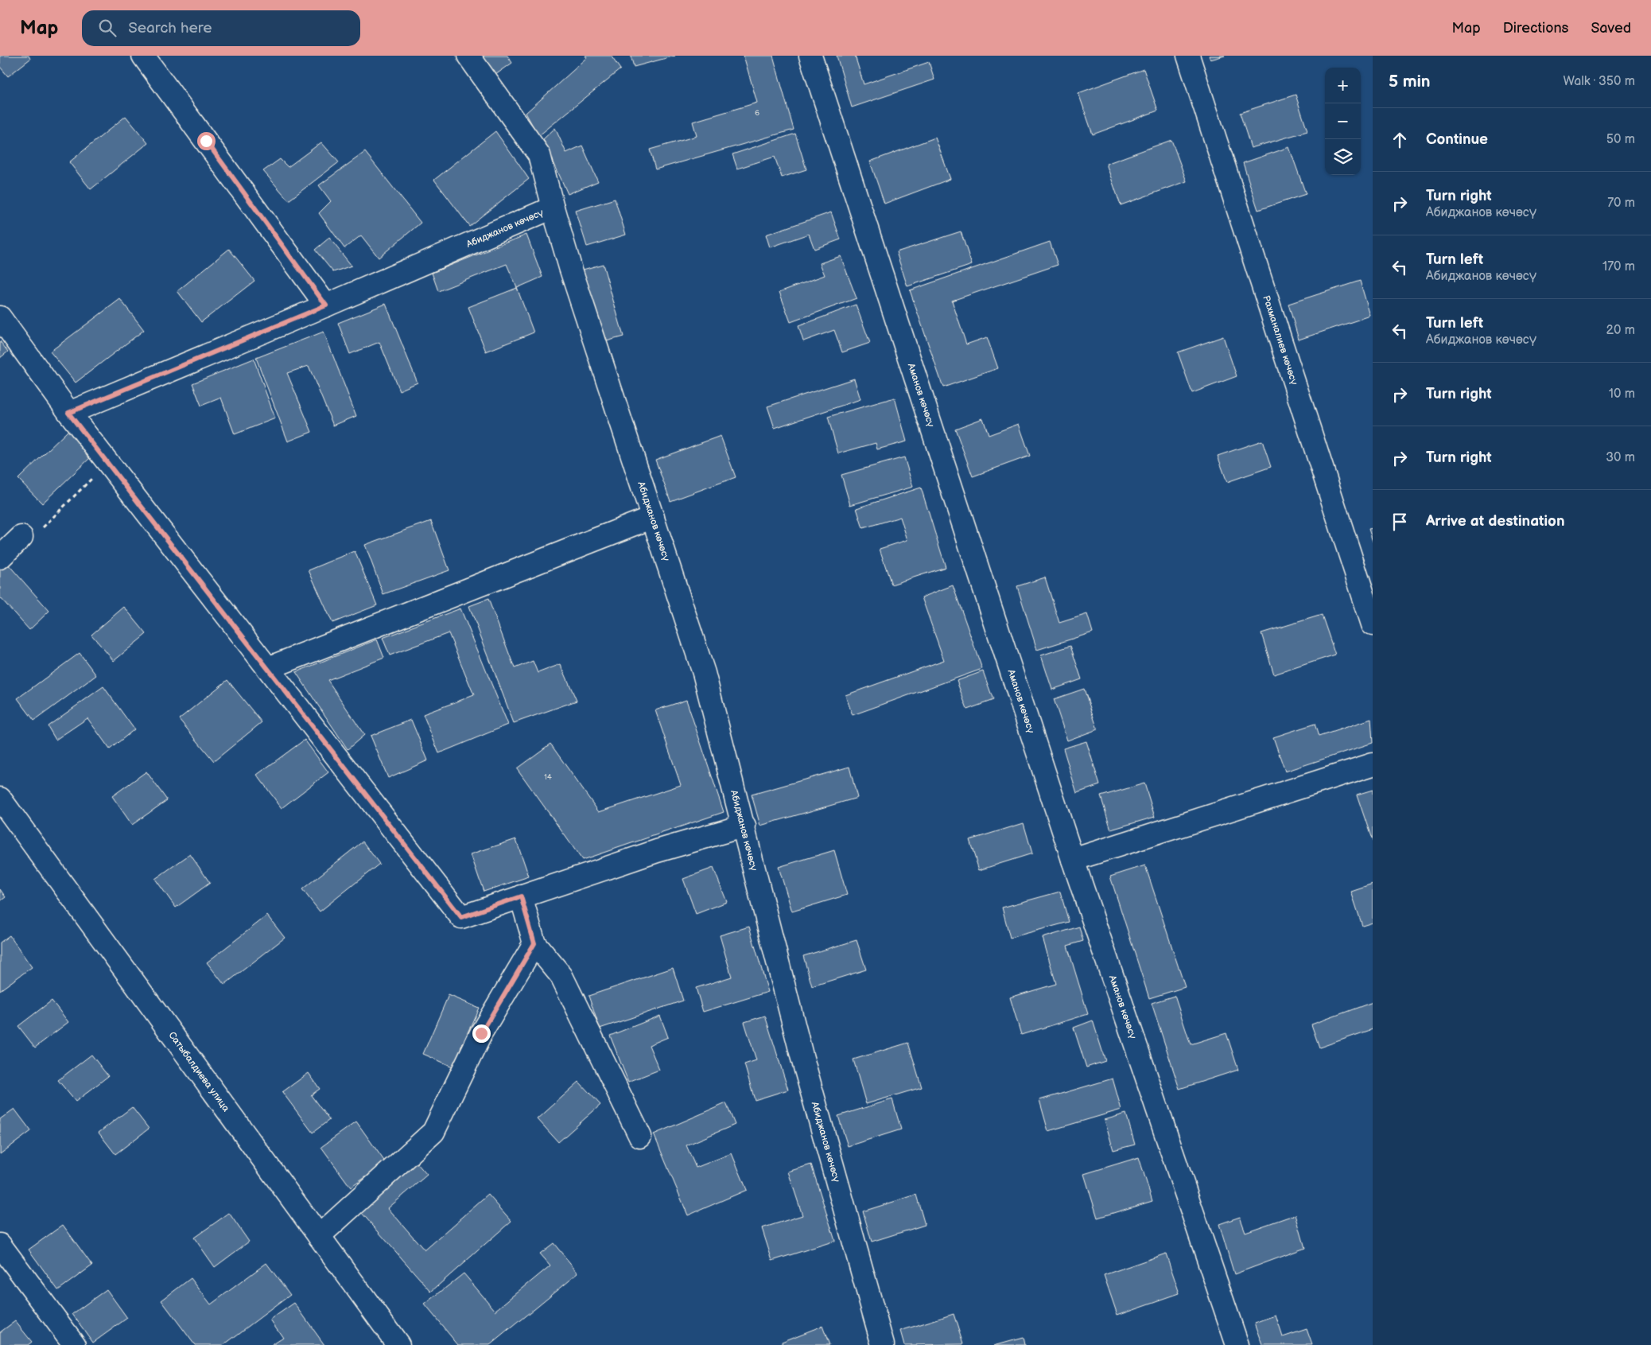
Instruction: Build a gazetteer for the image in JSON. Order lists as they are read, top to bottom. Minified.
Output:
{"streets":{"street":["Абиджанов көчөсү","Рахманалиев көчөсү","Аманов көчөсү","Сатыбалдиева улица"]},"house_numbers":["6","14"],"page":{"header":"Map","search":"Search here","nav":["Map","Directions","Saved"],"heading":["5 min","Walk · 350 m"],"map_buttons":["+","−"],"list":[["Continue","50 m"],["Turn right","Абиджанов көчөсү","70 m"],["Turn left","Абиджанов көчөсү","170 m"],["Turn left","Абиджанов көчөсү","20 m"],["Turn right","10 m"],["Turn right","30 m"],"Arrive at destination"]}}
